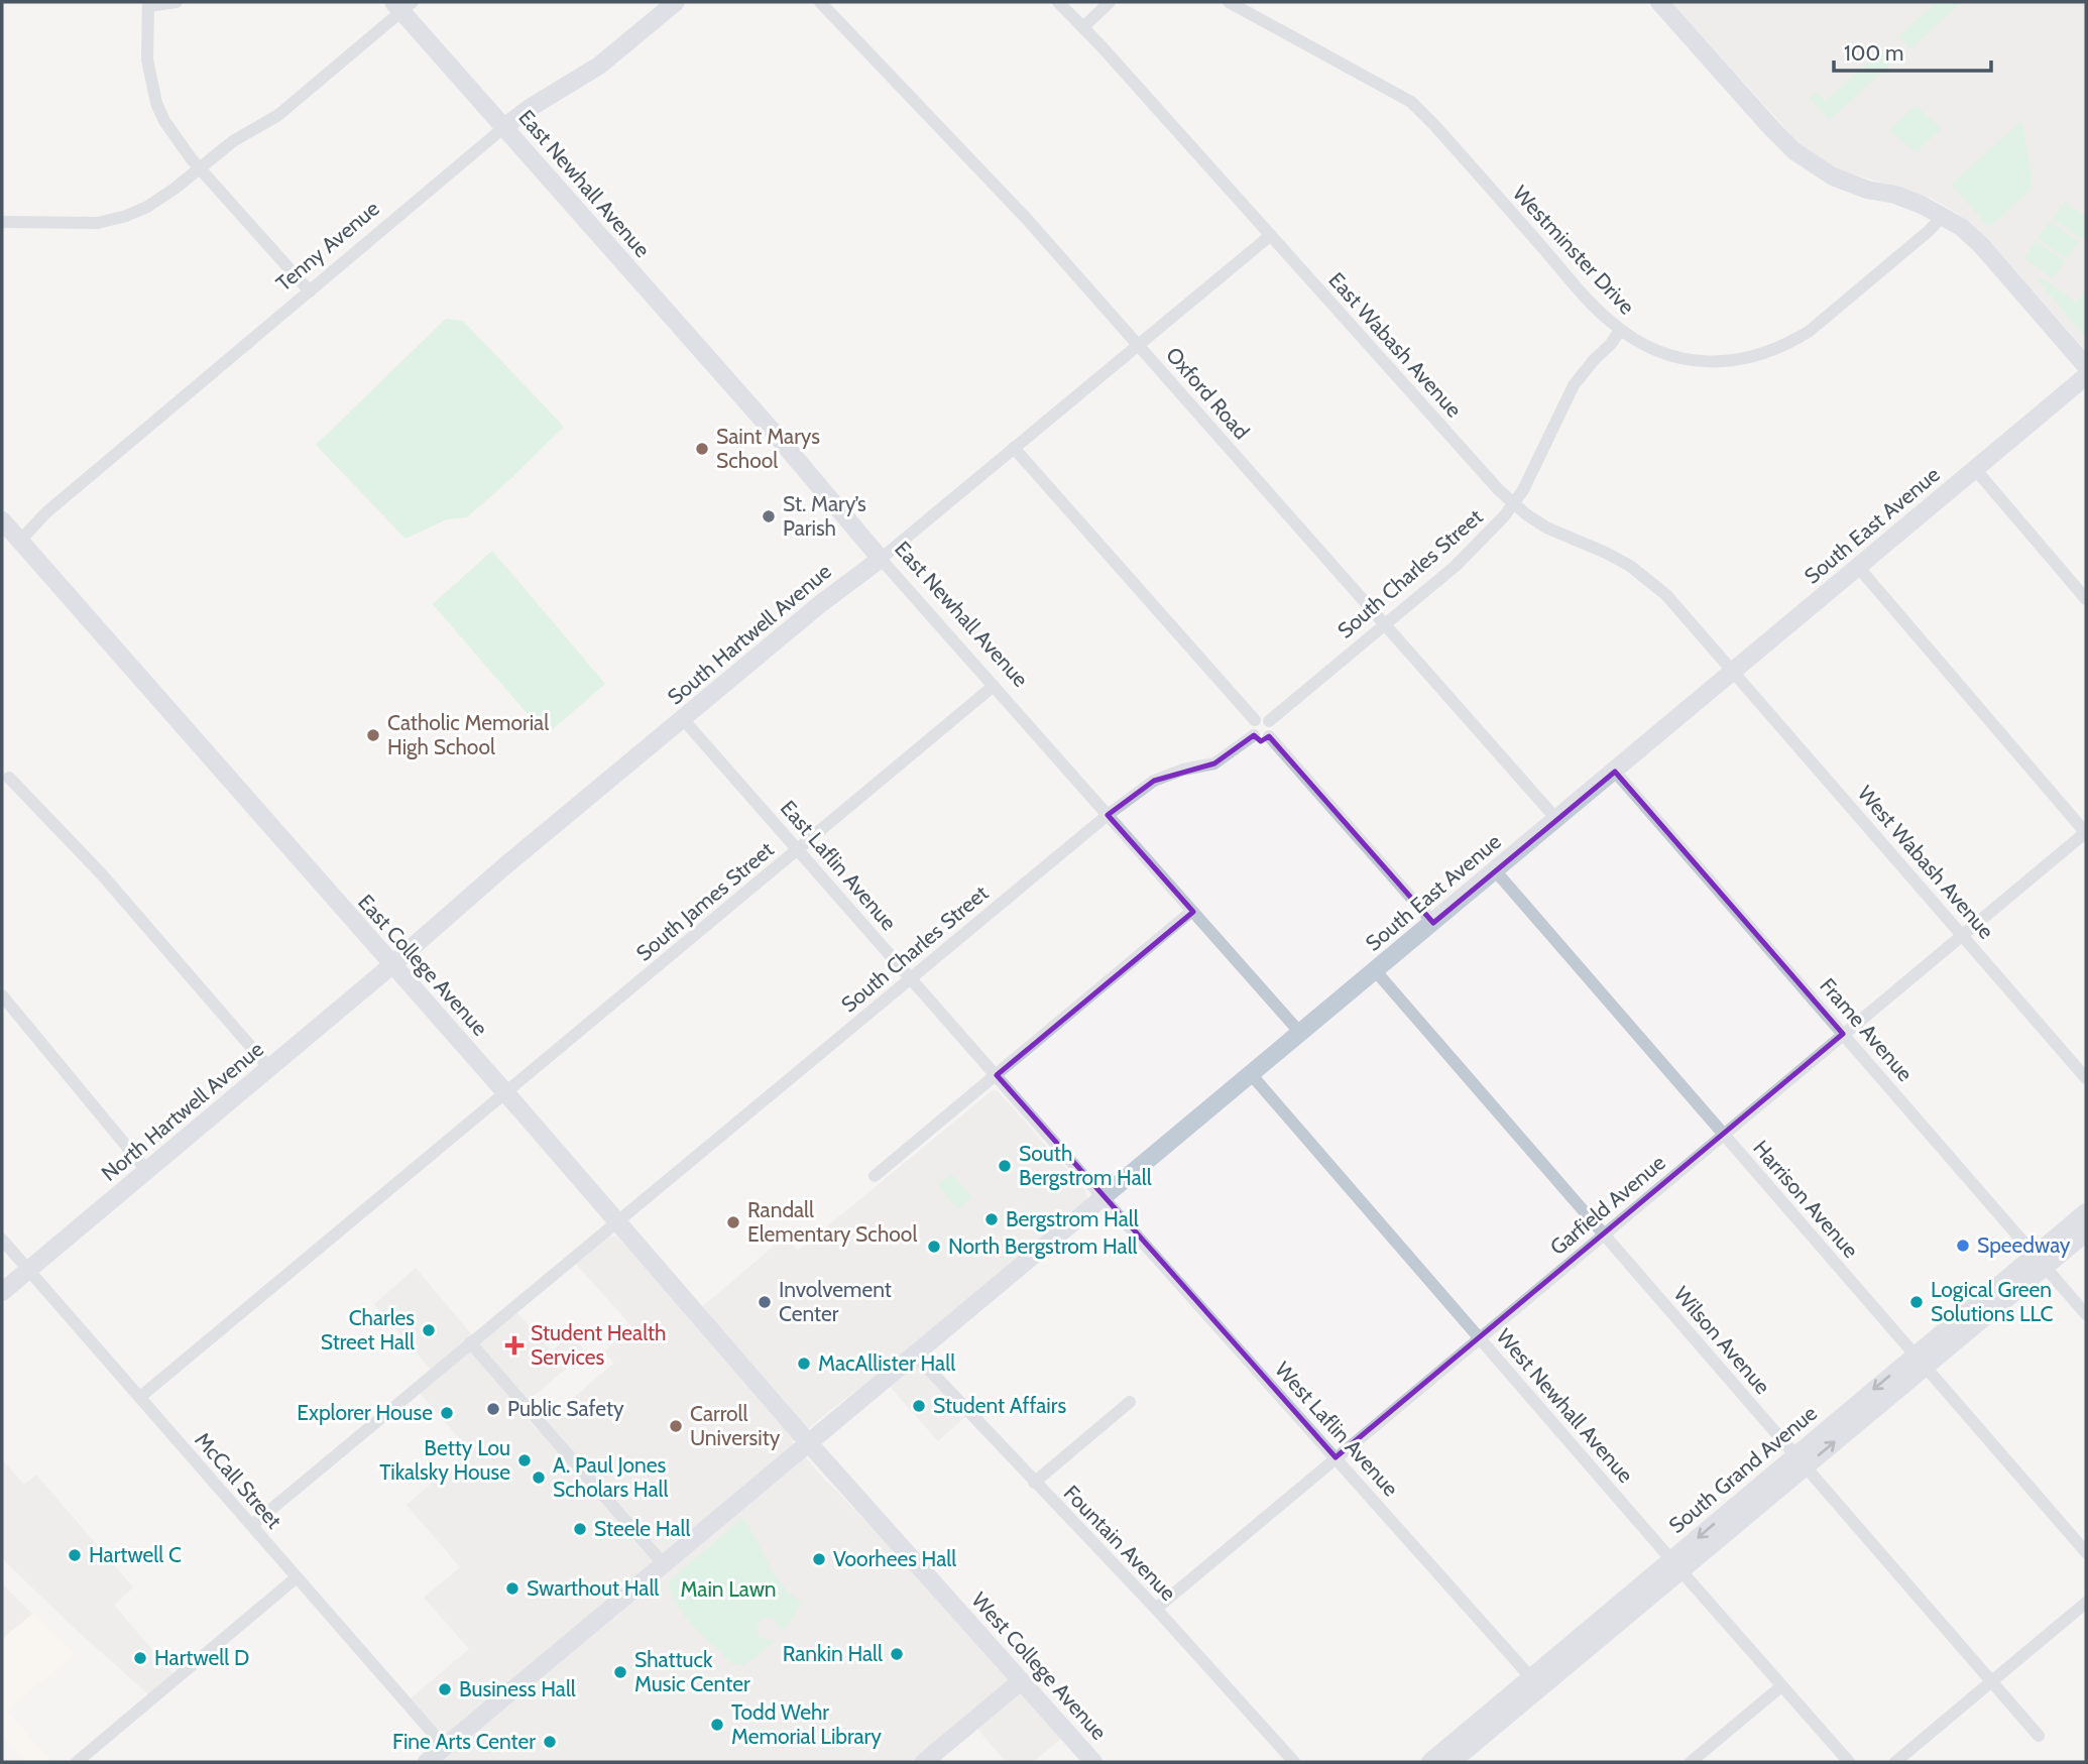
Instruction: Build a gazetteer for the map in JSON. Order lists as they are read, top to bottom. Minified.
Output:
{"streets":{"street":["East Newhall Avenue","Tenny Avenue","Westminster Drive","East Wabash Avenue","Oxford Road","South East Avenue","South Charles Street","South Hartwell Avenue","West Wabash Avenue","East Laflin Avenue","South James Street","East College Avenue","Frame Avenue","North Hartwell Avenue","Harrison Avenue","Garfield Avenue","Wilson Avenue","West Newhall Avenue","West Laflin Avenue","South Grand Avenue","McCall Street","Fountain Avenue","West College Avenue"]},"crossings":[["East Newhall Avenue","Tenny Avenue"],["East Newhall Avenue","South East Avenue"],["East Newhall Avenue","South Charles Street"],["East Newhall Avenue","South Hartwell Avenue"],["East Newhall Avenue","South James Street"],["Tenny Avenue","East College Avenue"],["Westminster Drive","South Charles Street"],["East Wabash Avenue","South East Avenue"],["East Wabash Avenue","South Charles Street"],["East Wabash Avenue","South Hartwell Avenue"],["East Wabash Avenue","West Wabash Avenue"],["Oxford Road","South East Avenue"],["Oxford Road","South Charles Street"],["Oxford Road","South Hartwell Avenue"],["South East Avenue","West Wabash Avenue"],["South East Avenue","East Laflin Avenue"],["South East Avenue","East College Avenue"],["South East Avenue","Frame Avenue"],["South East Avenue","Harrison Avenue"],["South East Avenue","Wilson Avenue"],["South East Avenue","West Newhall Avenue"],["South East Avenue","West Laflin Avenue"],["South East Avenue","McCall Street"],["South East Avenue","Fountain Avenue"],["South East Avenue","West College Avenue"],["South Charles Street","East Laflin Avenue"],["South Charles Street","East College Avenue"],["South Charles Street","McCall Street"],["South Hartwell Avenue","East Laflin Avenue"],["South Hartwell Avenue","East College Avenue"],["South Hartwell Avenue","North Hartwell Avenue"],["West Wabash Avenue","Garfield Avenue"],["East Laflin Avenue","South James Street"],["East Laflin Avenue","West Laflin Avenue"],["South James Street","East College Avenue"],["South James Street","McCall Street"],["East College Avenue","North Hartwell Avenue"],["East College Avenue","West College Avenue"],["Frame Avenue","Garfield Avenue"],["Frame Avenue","South Grand Avenue"],["North Hartwell Avenue","McCall Street"],["Harrison Avenue","Garfield Avenue"],["Harrison Avenue","South Grand Avenue"],["Garfield Avenue","Wilson Avenue"],["Garfield Avenue","West Newhall Avenue"],["Garfield Avenue","West Laflin Avenue"],["Garfield Avenue","Fountain Avenue"],["Wilson Avenue","South Grand Avenue"],["West Newhall Avenue","South Grand Avenue"],["West Laflin Avenue","South Grand Avenue"]],"parks":["Main Lawn"],"places":{"other":["Saint Marys School","St. Mary’s Parish","Catholic Memorial High School","South Bergstrom Hall","Bergstrom Hall","Randall Elementary School","Speedway","North Bergstrom Hall","Involvement Center","Logical Green Solutions LLC","Charles Street Hall","MacAllister Hall","Student Affairs","Public Safety","Explorer House","Carroll University","Betty Lou Tikalsky House","A. Paul Jones Scholars Hall","Steele Hall","Hartwell C","Voorhees Hall","Swarthout Hall","Rankin Hall","Hartwell D","Shattuck Music Center","Business Hall","Todd Wehr Memorial Library","Fine Arts Center"],"health":["Student Health Services"]},"scale_bar":"100 m"}
